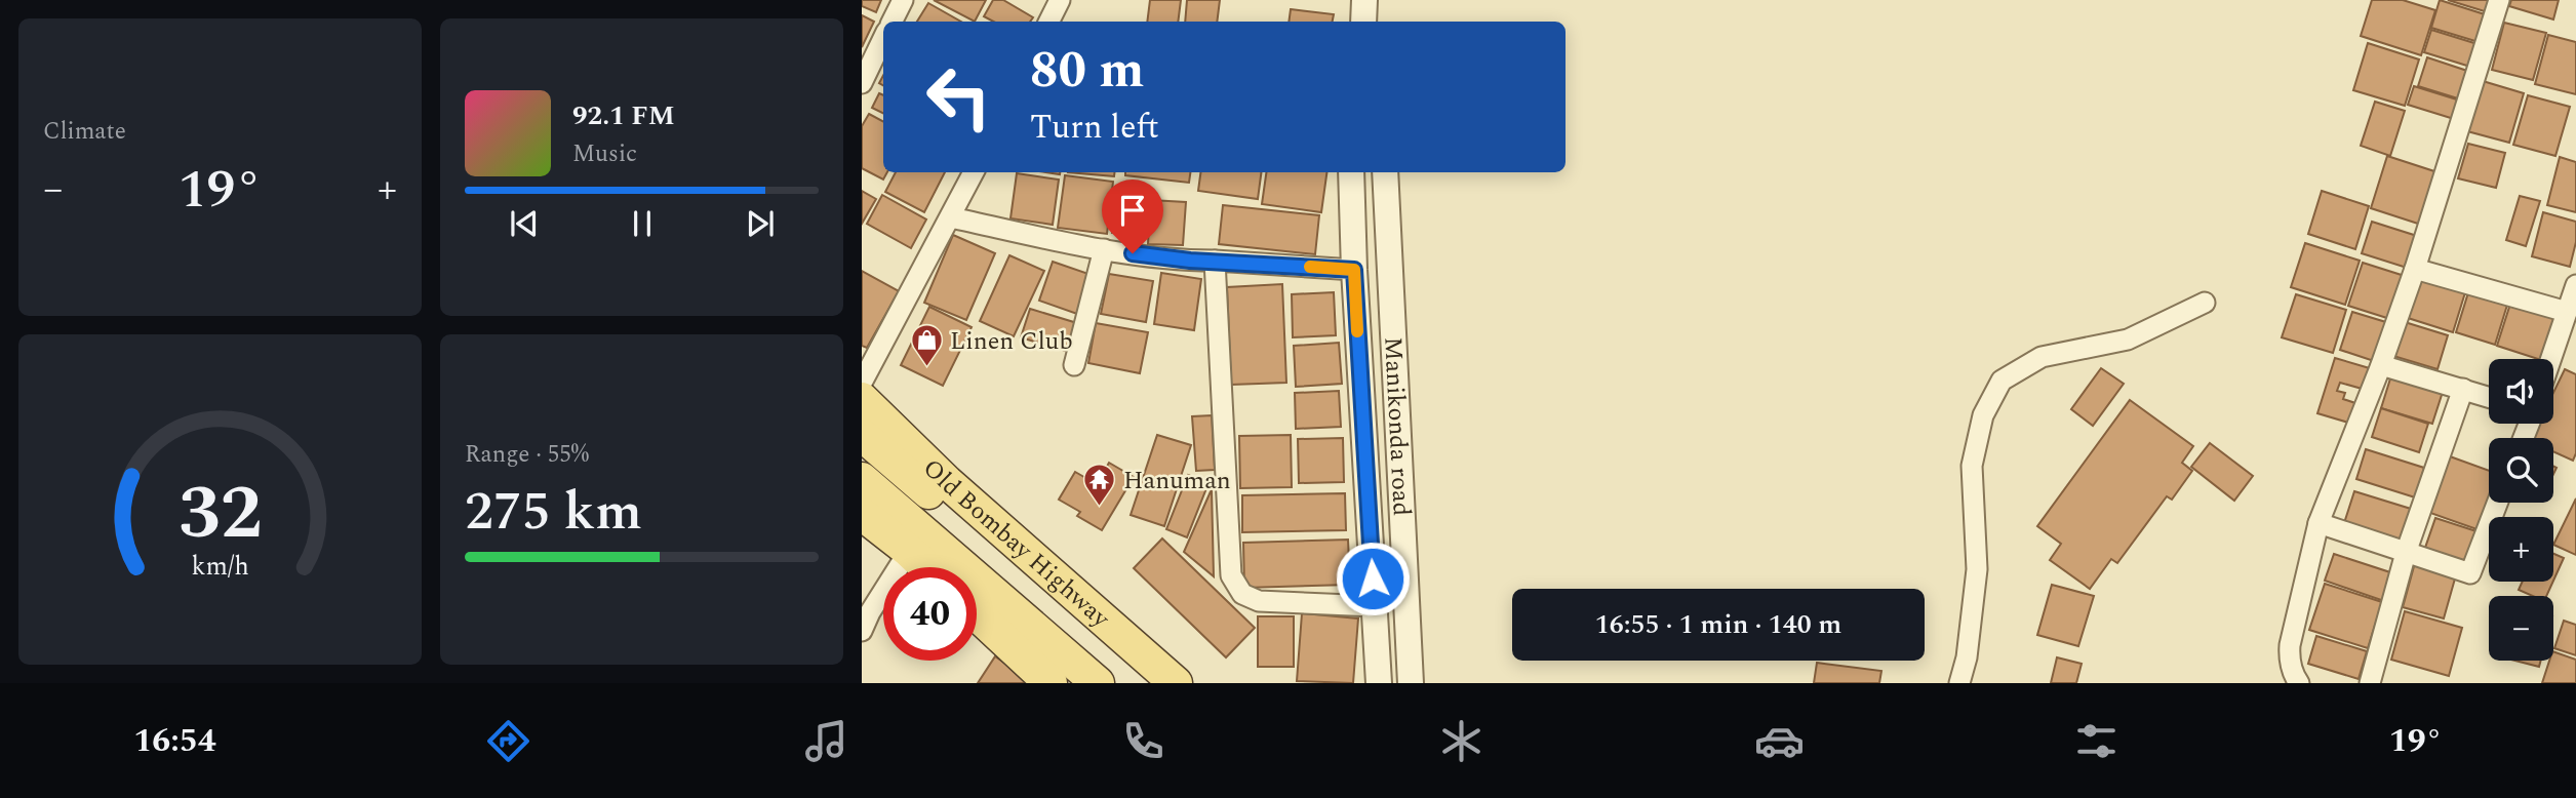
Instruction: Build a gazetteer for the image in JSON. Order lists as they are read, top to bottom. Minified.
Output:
{"streets":{"main road":["Old Bombay Highway"],"street":["Manikonda road"]},"places":{"shop":["Linen Club"],"temple":["Hanuman"]},"page":{"tile":["Climate",["Range · 55%","275 km"]],"turn":["80 m","Turn left"],"song":["92.1 FM","Music"],"heat":["−","19°","+"],"map_buttons":["+","−"],"limit":"40","trip":"16:55 · 1 min · 140 m","tabs":["16:54","19°"],"gauge":["32","km/h"]}}
